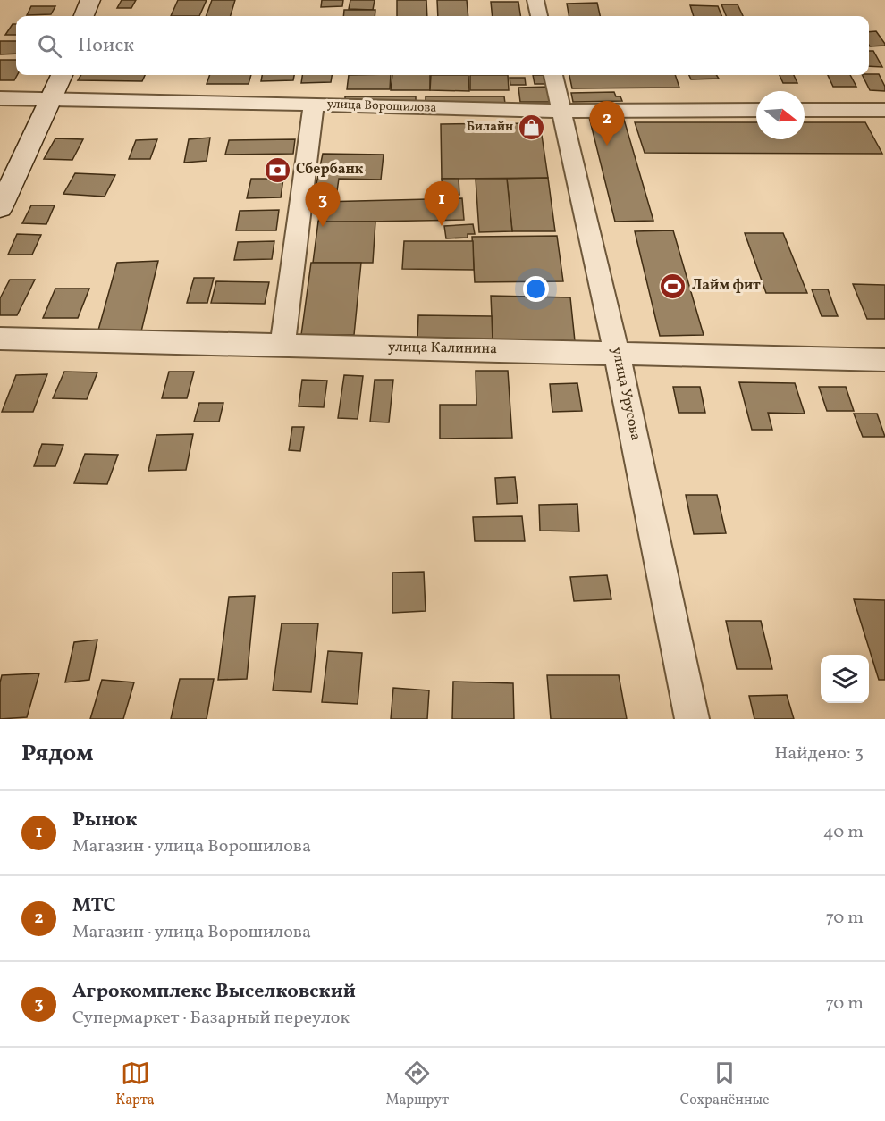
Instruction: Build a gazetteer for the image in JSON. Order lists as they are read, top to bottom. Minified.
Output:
{"streets":{"street":["улица Ворошилова","улица Калинина","улица Урусова"]},"crossings":[["улица Ворошилова","улица Урусова"],["улица Калинина","улица Урусова"]],"places":{"shop":["Билайн"],"bank":["Сбербанк"],"sports":["Лайм фит"]},"north":"right","page":{"search":"Поиск","pins":["2","1","3"],"heading":["Рядом","Найдено: 3"],"list":[{"mark":"1","name":"Рынок","note":"Магазин · улица Ворошилова","value":"40 m"},{"mark":"2","name":"МТС","note":"Магазин · улица Ворошилова","value":"70 m"},{"mark":"3","name":"Агрокомплекс Выселковский","note":"Супермаркет · Базарный переулок","value":"70 m"}],"nav":["Карта","Маршрут","Сохранённые"]}}
